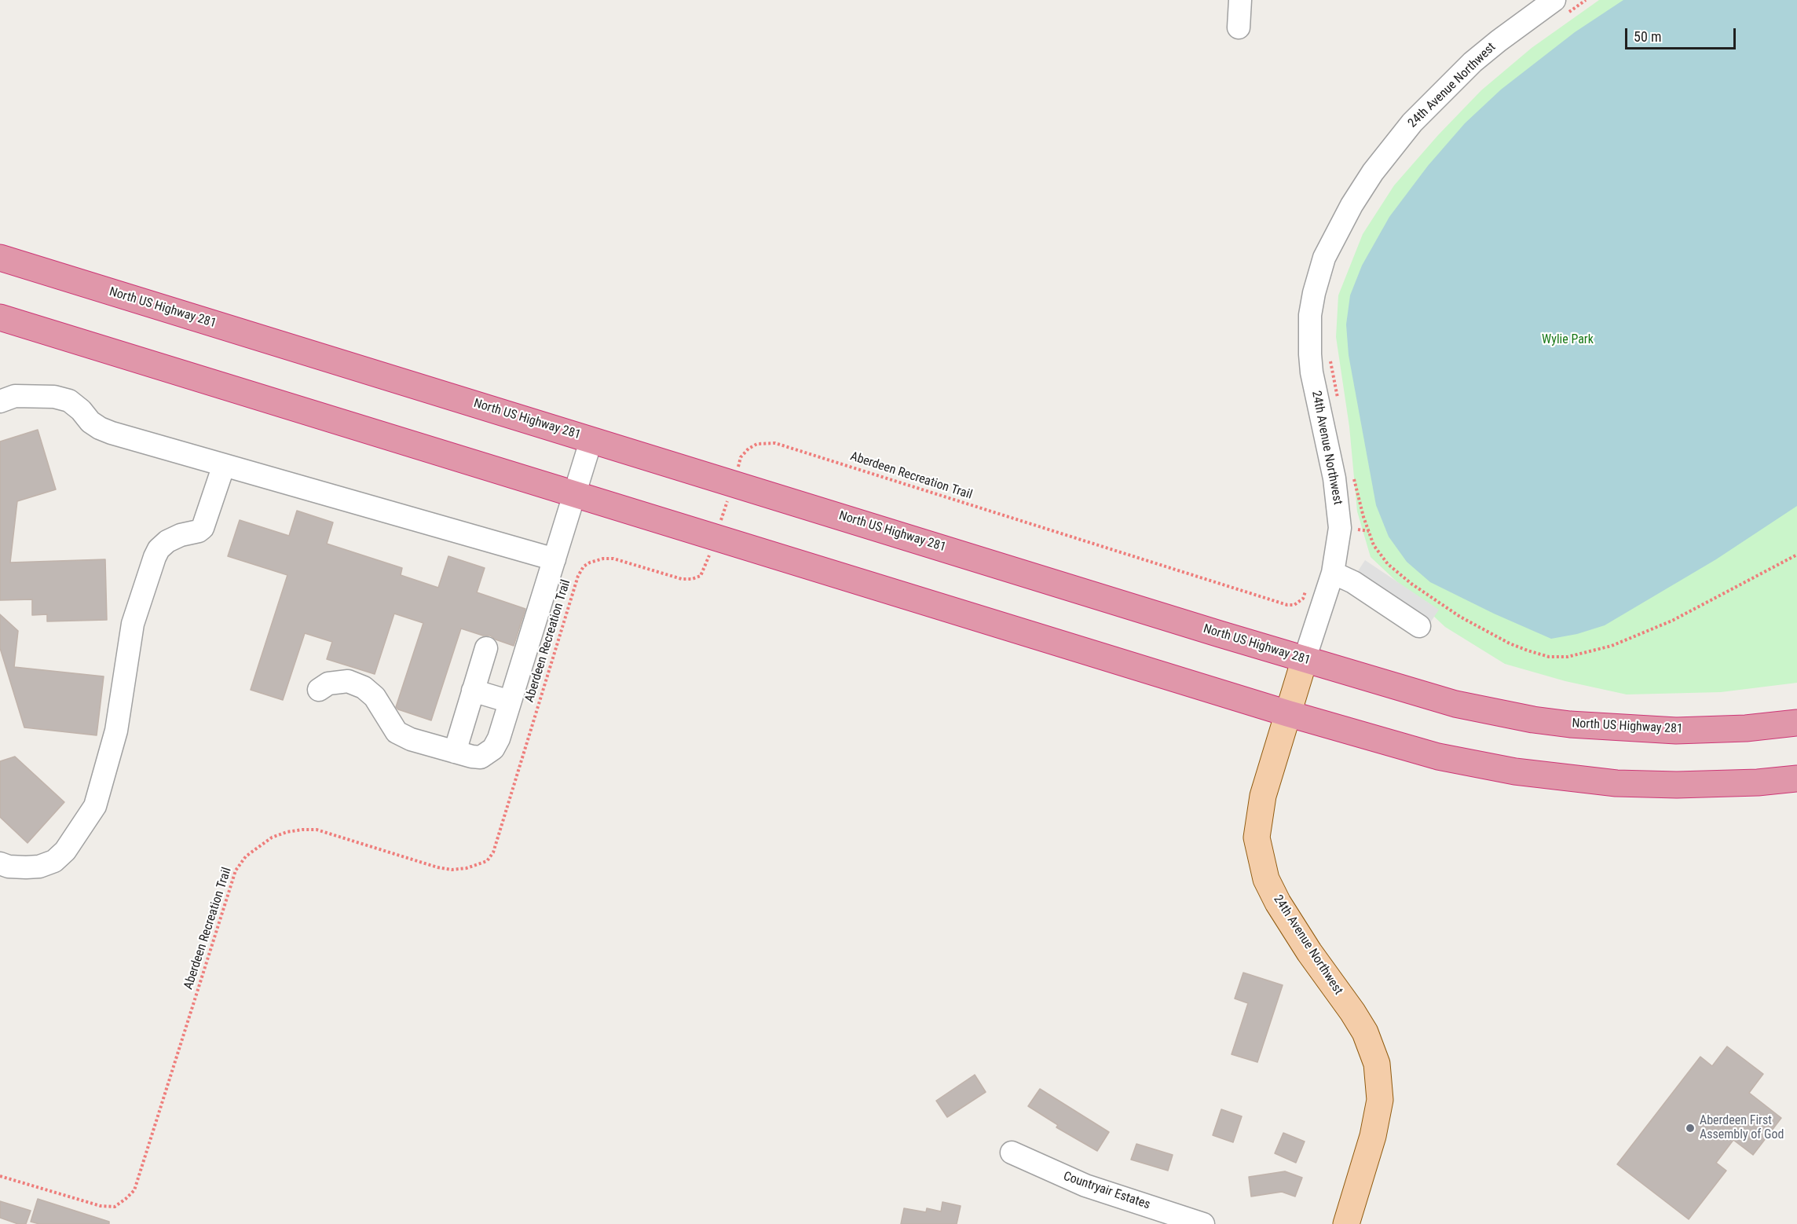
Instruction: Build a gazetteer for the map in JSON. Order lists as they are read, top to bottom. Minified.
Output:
{"streets":{"highway":["North US Highway 281"],"main road":["24th Avenue Northwest"],"street":["Countryair Estates"],"path":["Aberdeen Recreation Trail"]},"crossings":[["24th Avenue Northwest","North US Highway 281"],["North US Highway 281","Aberdeen Recreation Trail"]],"parks":["Wylie Park"],"places":["Aberdeen First Assembly of God"],"scale_bar":"50 m"}
